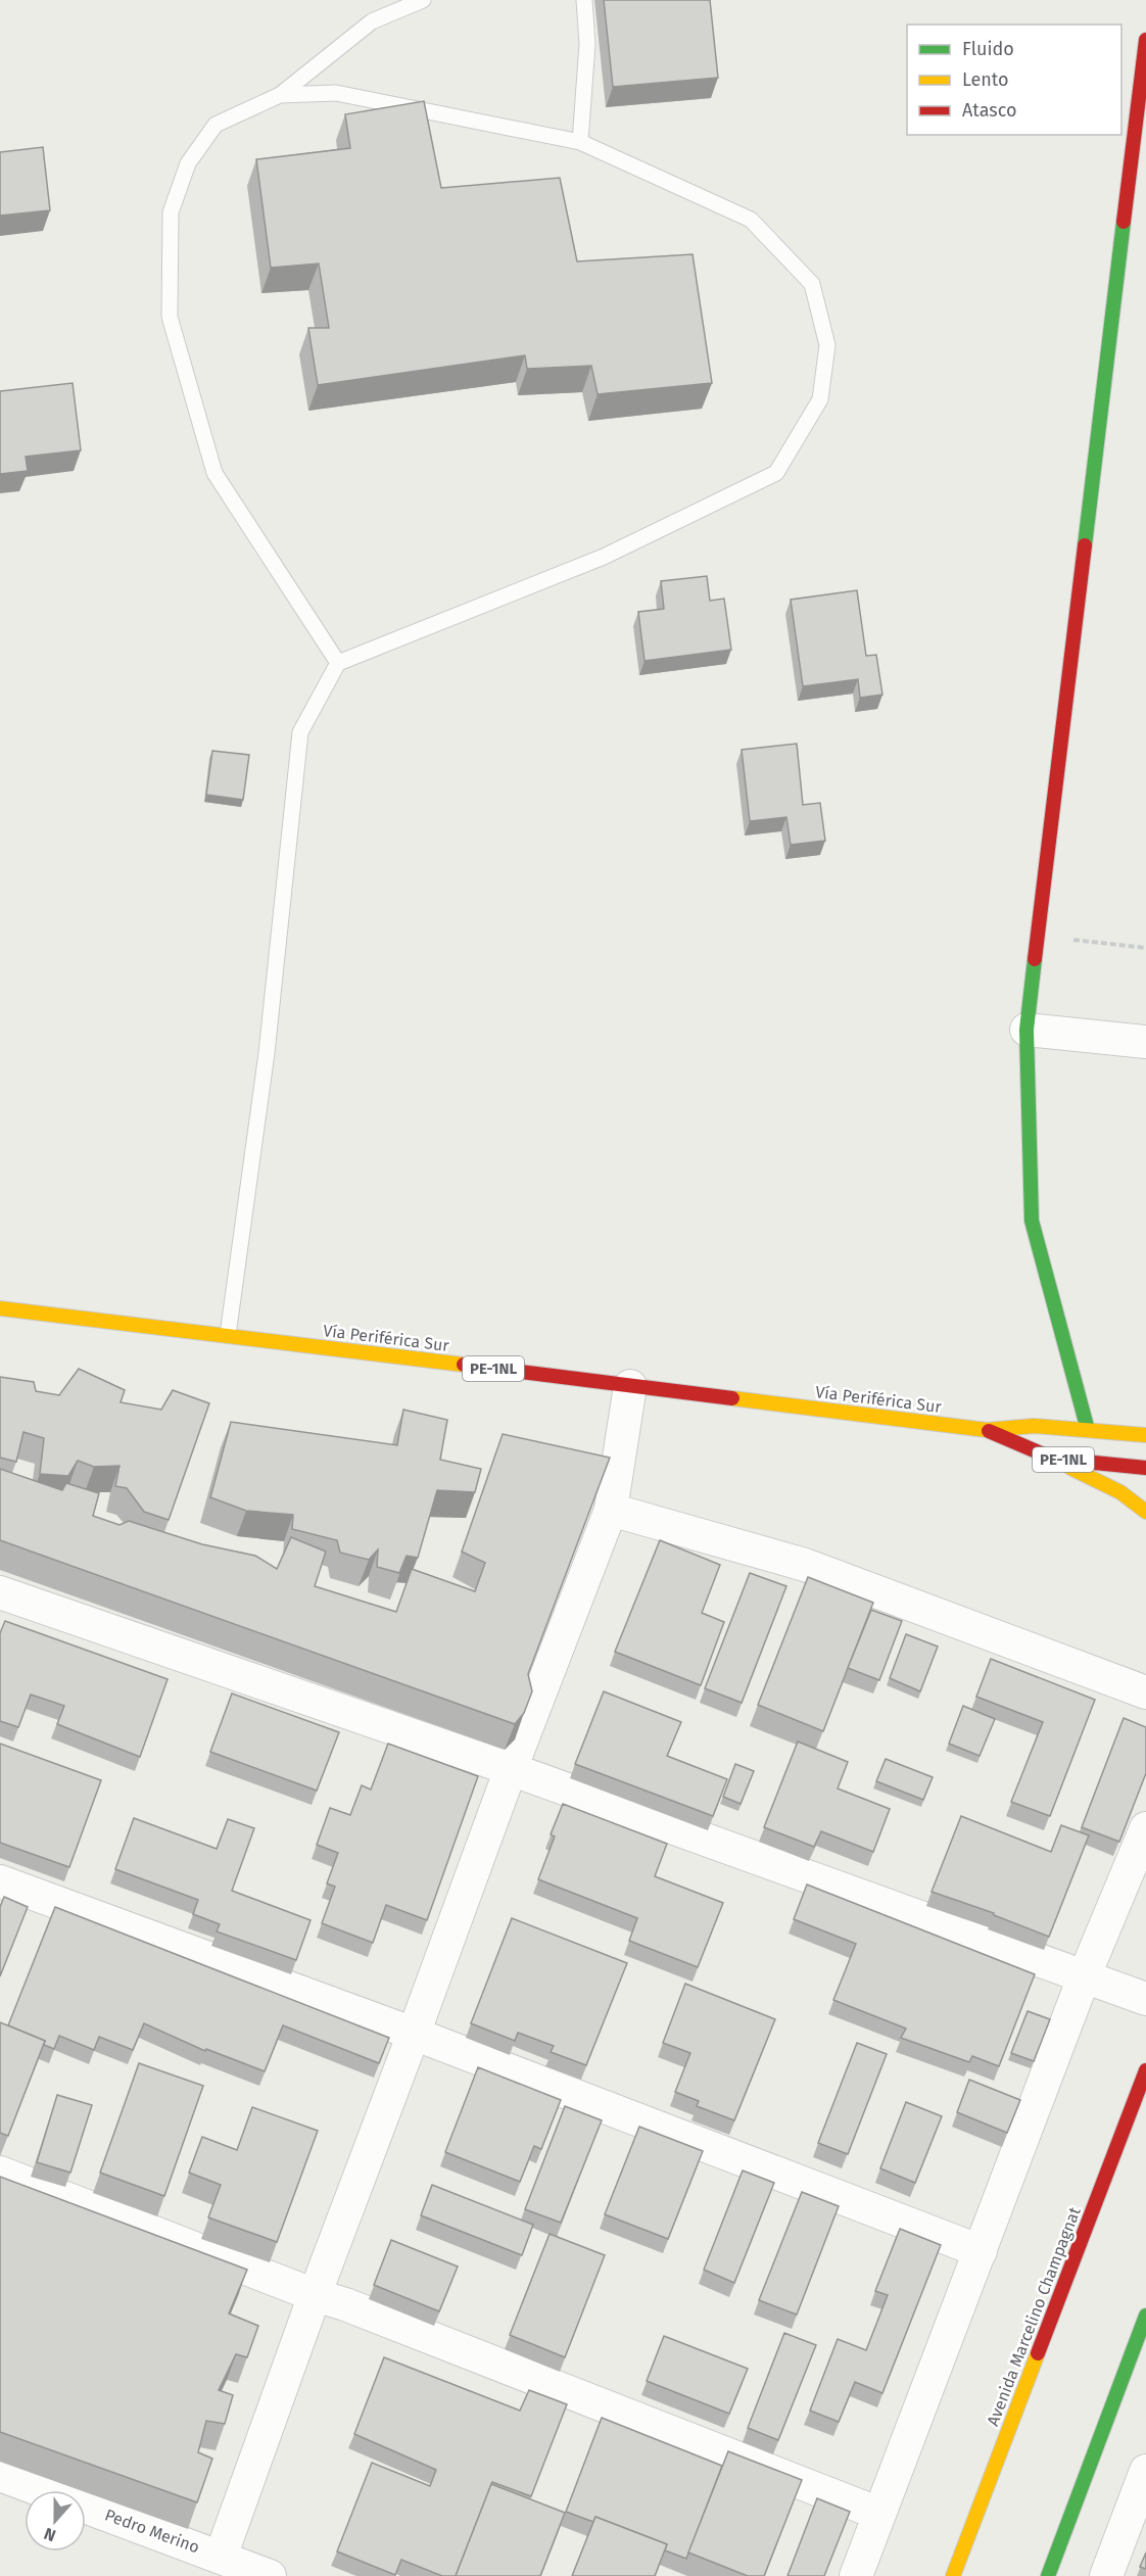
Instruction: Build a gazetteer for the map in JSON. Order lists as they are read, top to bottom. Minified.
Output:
{"streets":{"main road":["Vía Periférica Sur","PE-1NL","Avenida Marcelino Champagnat"],"street":["Pedro Merino"]},"legend":["Fluido","Lento","Atasco"],"north":"bottom"}
